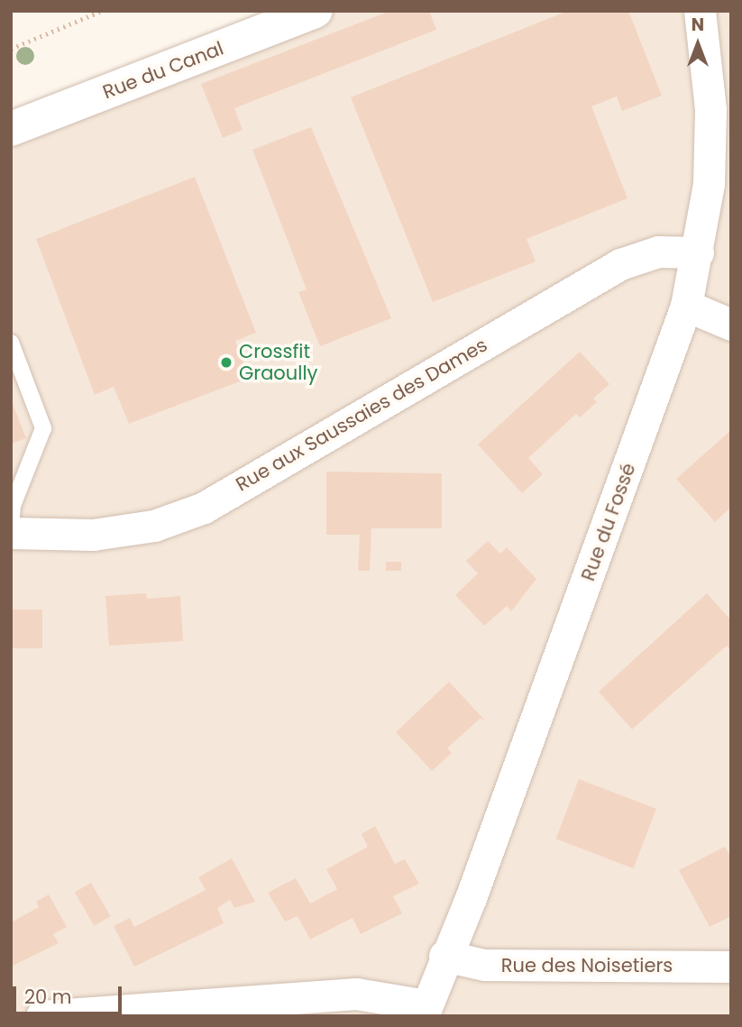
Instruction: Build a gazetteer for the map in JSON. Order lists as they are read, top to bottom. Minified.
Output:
{"streets":{"street":["Rue du Canal","Rue aux Saussaies des Dames","Rue du Fossé","Rue des Noisetiers"]},"crossings":[["Rue aux Saussaies des Dames","Rue du Fossé"],["Rue du Fossé","Rue des Noisetiers"]],"places":["Crossfit Graoully"],"scale_bar":"20 m","north":"top"}
